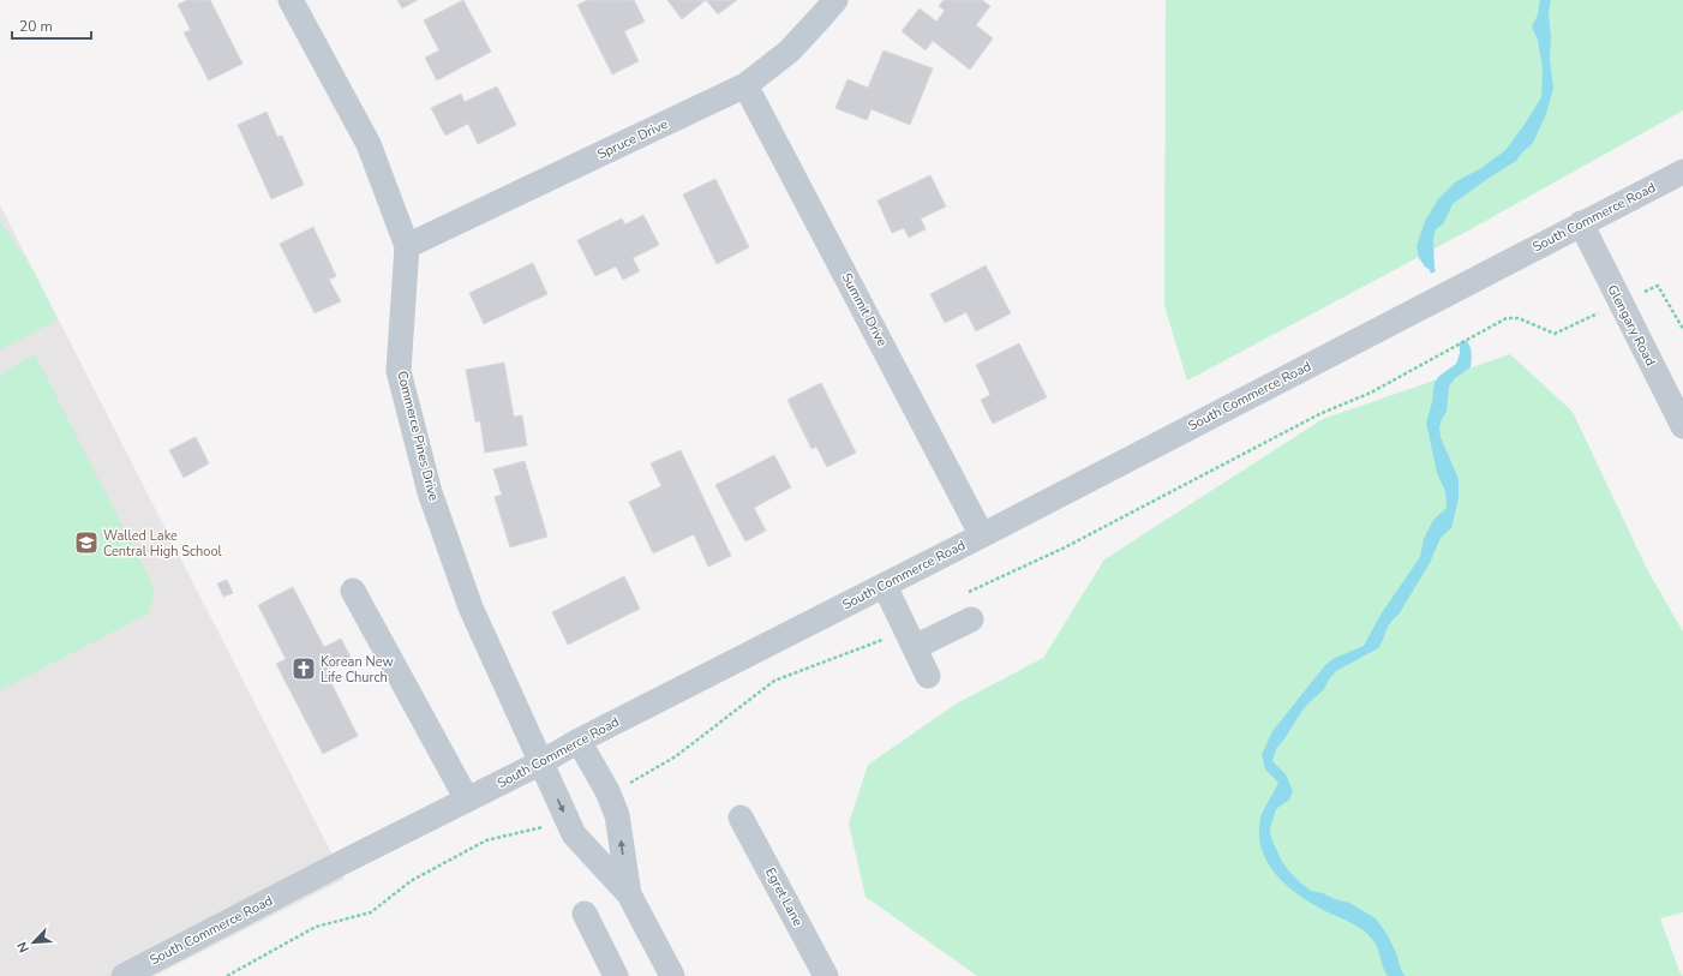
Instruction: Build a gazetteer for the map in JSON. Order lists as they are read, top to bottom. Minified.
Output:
{"streets":{"street":["Spruce Drive","South Commerce Road","Summit Drive","Glengary Road","Commerce Pines Drive","Egret Lane"]},"crossings":[["Spruce Drive","Summit Drive"],["Spruce Drive","Commerce Pines Drive"],["South Commerce Road","Summit Drive"],["South Commerce Road","Glengary Road"],["South Commerce Road","Commerce Pines Drive"]],"places":{"school or university":["Walled Lake Central High School"],"church":["Korean New Life Church"]},"scale_bar":"20 m","north":"bottom left"}
